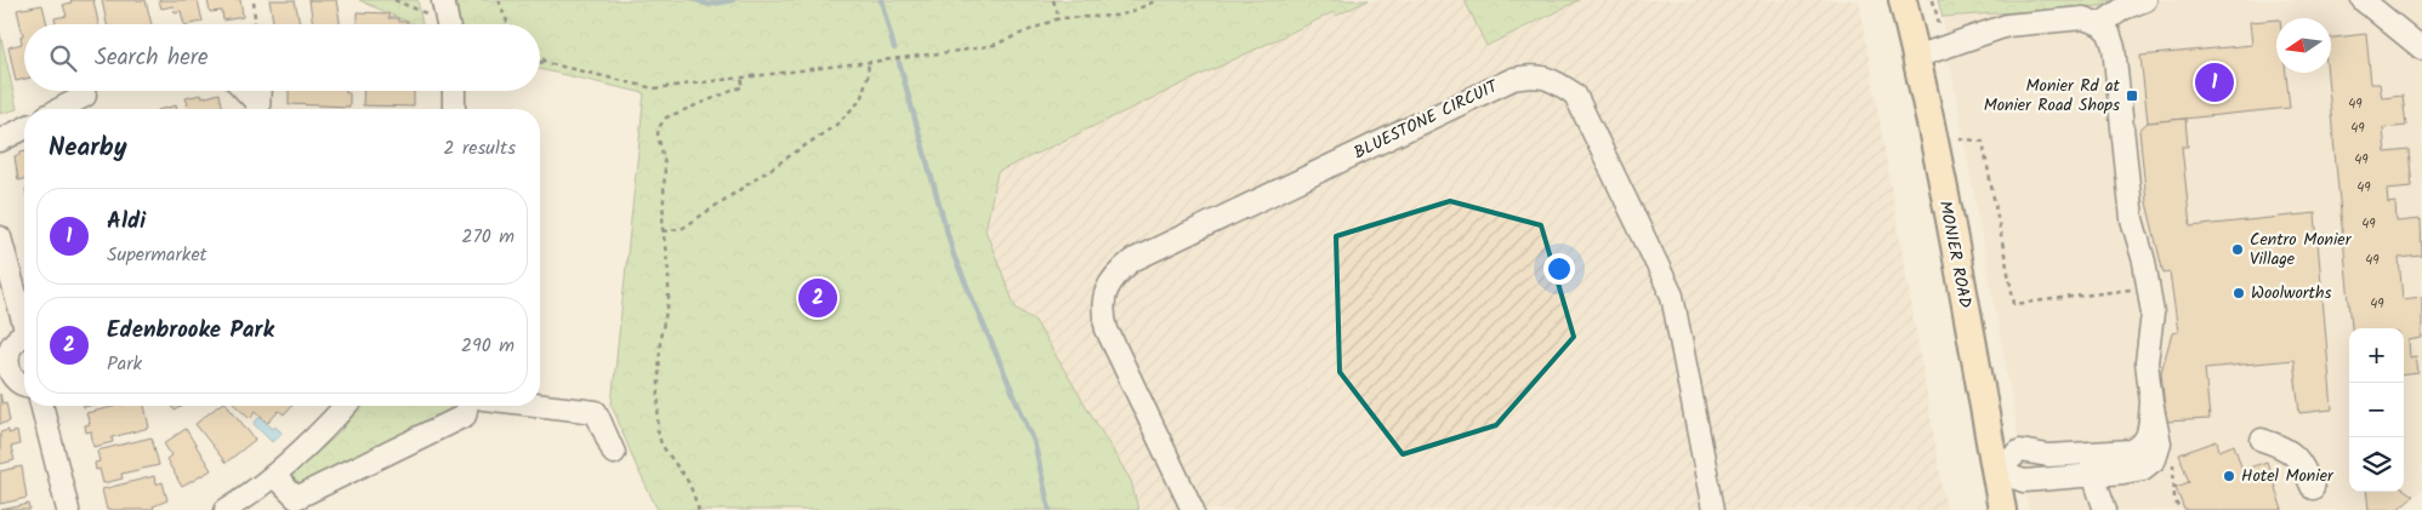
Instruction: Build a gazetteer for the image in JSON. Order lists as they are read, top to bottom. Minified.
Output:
{"streets":{"main road":["MONIER ROAD"],"street":["BLUESTONE CIRCUIT"]},"places":{"transit":["Monier Rd at Monier Road Shops"],"other":["Centro Monier Village","Woolworths","Hotel Monier"]},"house_numbers":["49","49","49","49","49","49","49"],"north":"left","page":{"search":"Search here","pins":["1","2"],"heading":["Nearby","2 results"],"list":[{"mark":"1","name":"Aldi","note":"Supermarket","value":"270 m"},{"mark":"2","name":"Edenbrooke Park","note":"Park","value":"290 m"}],"map_buttons":["+","−"]}}
